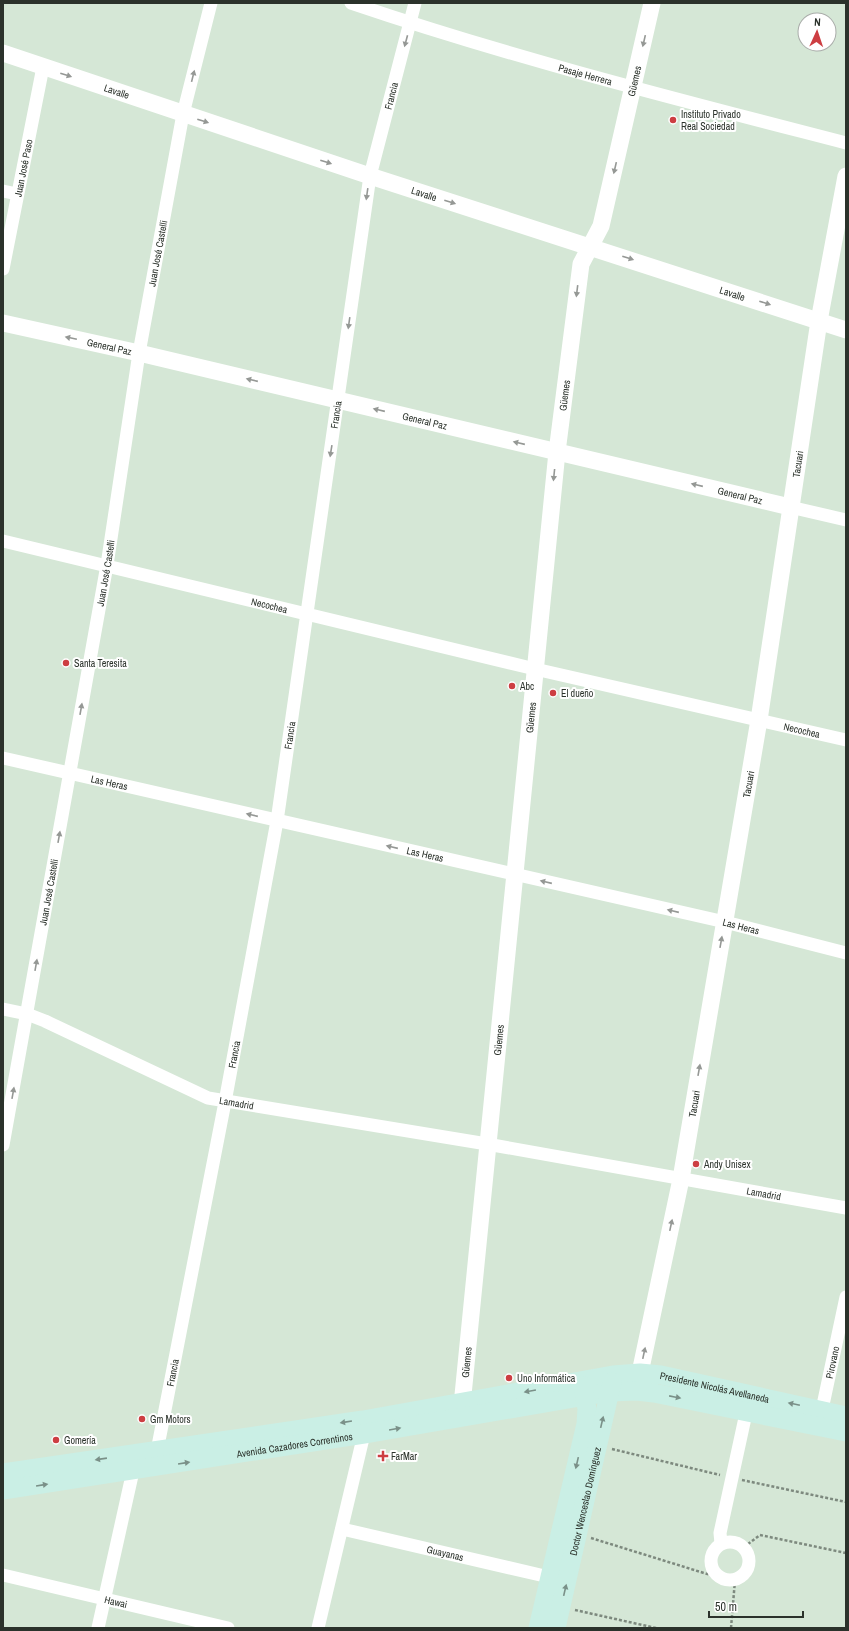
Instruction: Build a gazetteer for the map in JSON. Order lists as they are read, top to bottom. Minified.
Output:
{"streets":{"main road":["Presidente Nicolás Avellaneda","Avenida Cazadores Correntinos","Doctor Wenceslao Domínguez"],"street":["Pasaje Herrera","Güemes","Lavalle","Francia","Juan José Paso","Juan José Castelli","General Paz","Tacuari","Necochea","Las Heras","Lamadrid","Pirovano","Guayanas","Hawai"]},"crossings":[["Pasaje Herrera","Güemes"],["Pasaje Herrera","Francia"],["Güemes","Lavalle"],["Güemes","General Paz"],["Güemes","Necochea"],["Güemes","Las Heras"],["Güemes","Lamadrid"],["Güemes","Avenida Cazadores Correntinos"],["Lavalle","Francia"],["Lavalle","Juan José Paso"],["Lavalle","Juan José Castelli"],["Lavalle","Tacuari"],["Francia","General Paz"],["Francia","Necochea"],["Francia","Las Heras"],["Francia","Lamadrid"],["Francia","Avenida Cazadores Correntinos"],["Juan José Castelli","General Paz"],["Juan José Castelli","Necochea"],["Juan José Castelli","Las Heras"],["Juan José Castelli","Lamadrid"],["General Paz","Tacuari"],["Tacuari","Necochea"],["Tacuari","Las Heras"],["Tacuari","Lamadrid"],["Tacuari","Presidente Nicolás Avellaneda"],["Pirovano","Presidente Nicolás Avellaneda"],["Presidente Nicolás Avellaneda","Avenida Cazadores Correntinos"],["Presidente Nicolás Avellaneda","Doctor Wenceslao Domínguez"],["Avenida Cazadores Correntinos","Doctor Wenceslao Domínguez"],["Doctor Wenceslao Domínguez","Guayanas"]],"one_way":["Güemes","Lavalle","Francia","Juan José Castelli","General Paz","Tacuari","Las Heras"],"places":{"other":["Instituto Privado Real Sociedad","Santa Teresita","Abc","El dueño","Andy Unisex","Uno Informática","Gm Motors","Gomería"],"health":["FarMar"]},"scale_bar":"50 m","north":"top"}
